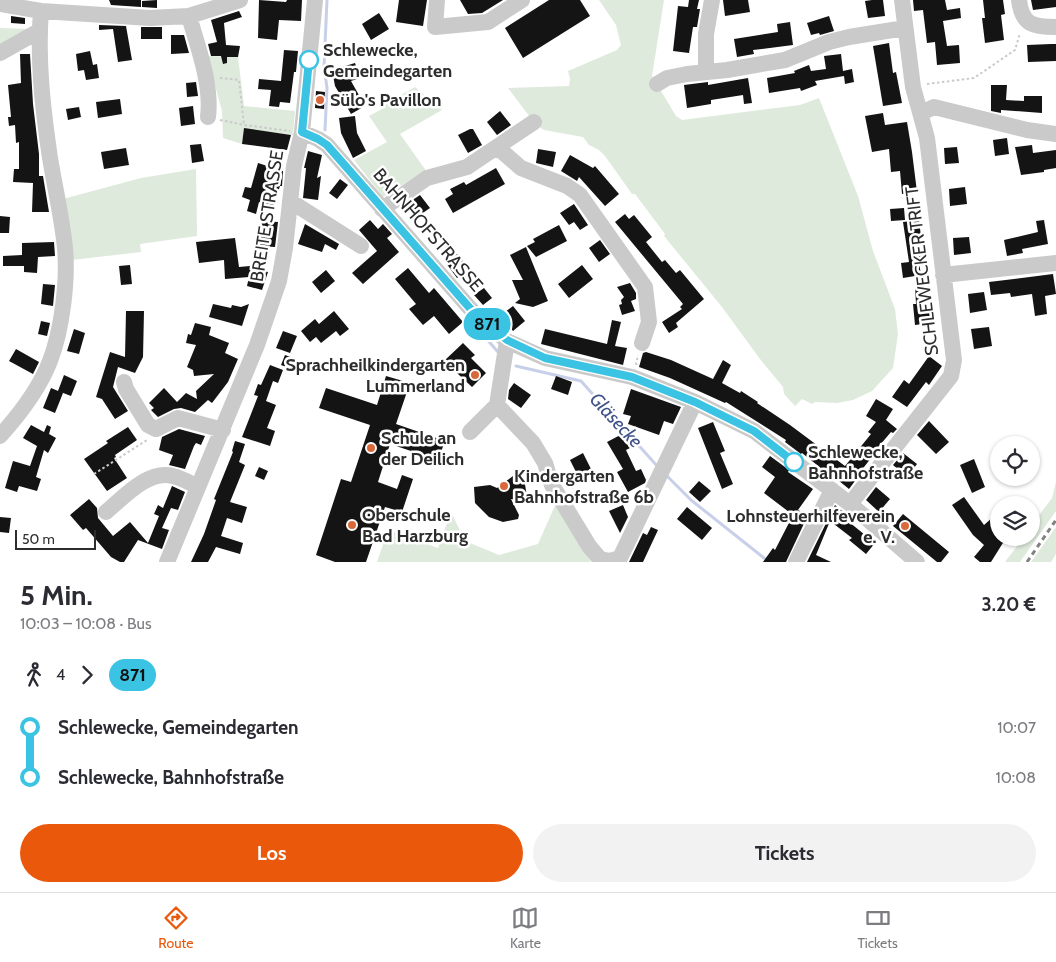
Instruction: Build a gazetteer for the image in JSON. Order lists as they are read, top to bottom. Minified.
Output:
{"streets":{"street":["BREITE STRASSE","BAHNHOFSTRASSE","SCHLEWECKER TRIFT"]},"crossings":[["BREITE STRASSE","BAHNHOFSTRASSE"],["BAHNHOFSTRASSE","SCHLEWECKER TRIFT"]],"water":["Gläsecke"],"places":["Schlewecke, Gemeindegarten","Sülo's Pavillon","Sprachheilkindergarten Lummerland","Schule an der Deilich","Schlewecke, Bahnhofstraße","Kindergarten Bahnhofstraße 6b","Oberschule Bad Harzburg","Lohnsteuerhilfeverein e. V."],"lines":["bus line 871"],"scale_bar":"50 m","page":{"on_map":"871","scale":"50 m","heading":["5 Min.","10:03 – 10:08 · Bus","3.20 €"],"legs":["4","871"],"list":[{"name":"Schlewecke, Gemeindegarten","value":"10:07"},{"name":"Schlewecke, Bahnhofstraße","value":"10:08"}],"buttons":["Los","Tickets"],"tabs":["Route","Karte","Tickets"]}}
